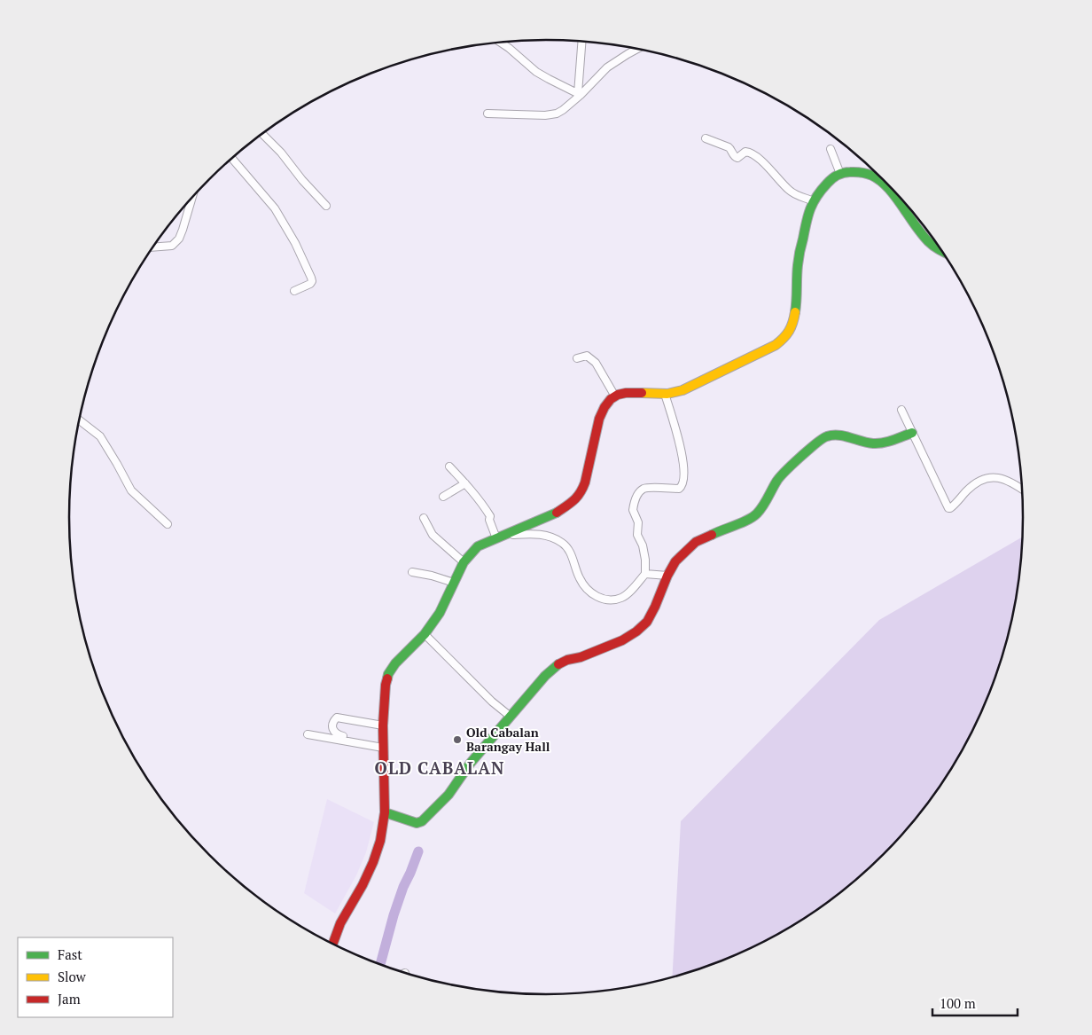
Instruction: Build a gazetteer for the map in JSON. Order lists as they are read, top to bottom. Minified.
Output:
{"districts":["OLD CABALAN"],"places":["Old Cabalan Barangay Hall"],"legend":["Fast","Slow","Jam"],"scale_bar":"100 m"}
